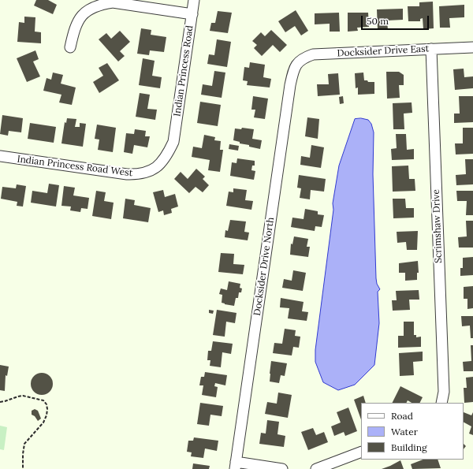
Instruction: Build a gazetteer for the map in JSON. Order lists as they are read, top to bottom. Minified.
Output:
{"streets":{"street":["Docksider Drive East","Indian Princess Road","Indian Princess Road West","Scrimshaw Drive","Docksider Drive North"]},"crossings":[["Docksider Drive East","Scrimshaw Drive"],["Docksider Drive East","Docksider Drive North"],["Indian Princess Road","Indian Princess Road West"]],"legend":["Road","Water","Building"],"scale_bar":"50 m"}
